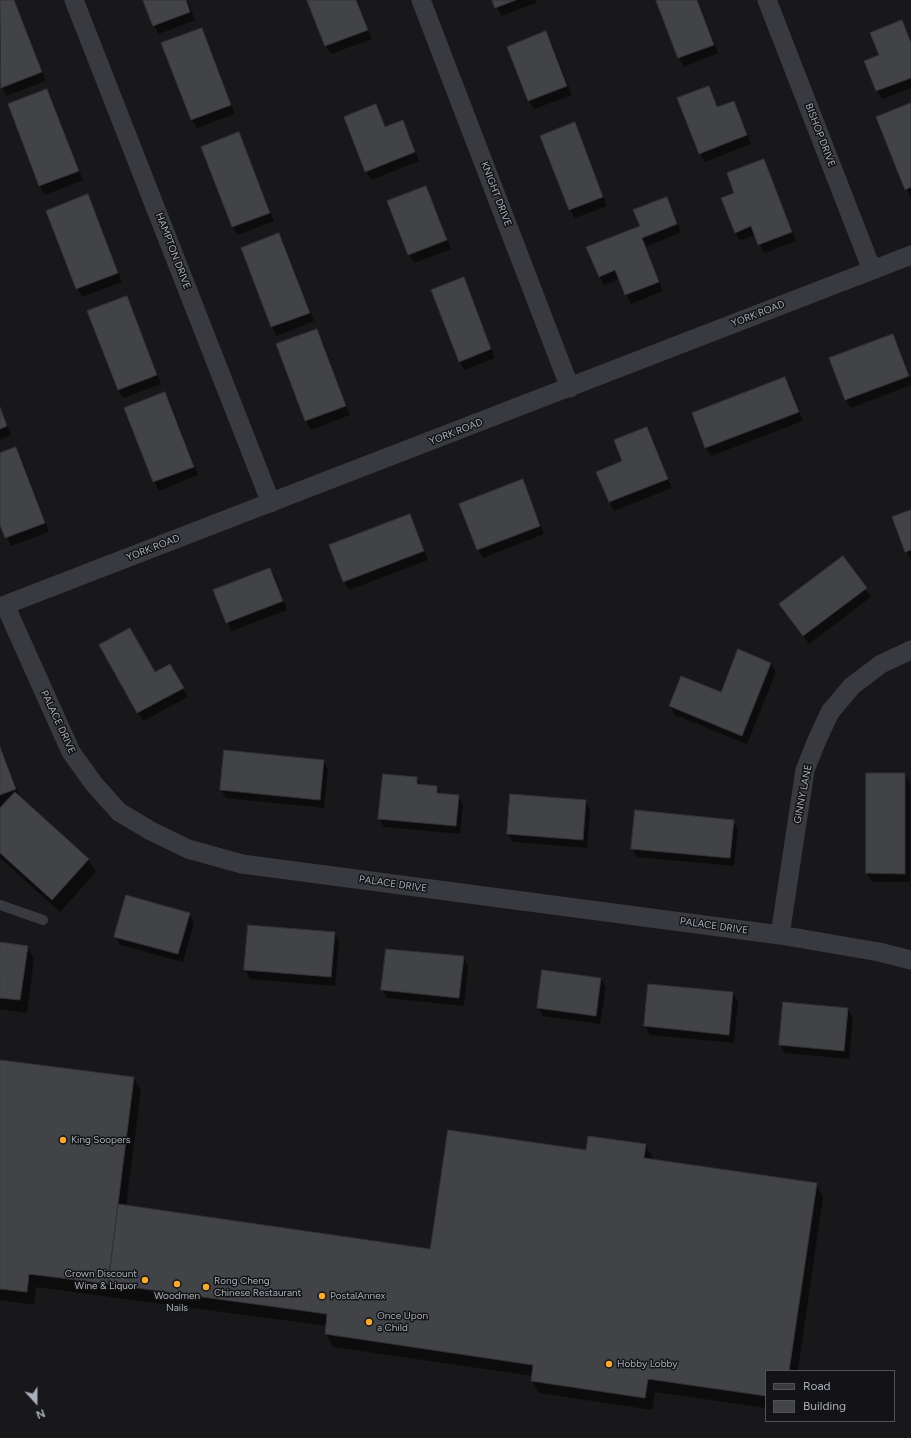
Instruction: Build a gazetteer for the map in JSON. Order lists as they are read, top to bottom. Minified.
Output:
{"streets":{"street":["BISHOP DRIVE","KNIGHT DRIVE","HAMPTON DRIVE","YORK ROAD","PALACE DRIVE","GINNY LANE"]},"crossings":[["BISHOP DRIVE","YORK ROAD"],["KNIGHT DRIVE","YORK ROAD"],["HAMPTON DRIVE","YORK ROAD"],["YORK ROAD","PALACE DRIVE"],["PALACE DRIVE","GINNY LANE"]],"places":["King Soopers","Crown Discount Wine & Liquor","Woodmen Nails","Rong Cheng Chinese Restaurant","PostalAnnex","Once Upon a Child","Hobby Lobby"],"legend":["Road","Building"],"north":"bottom"}
